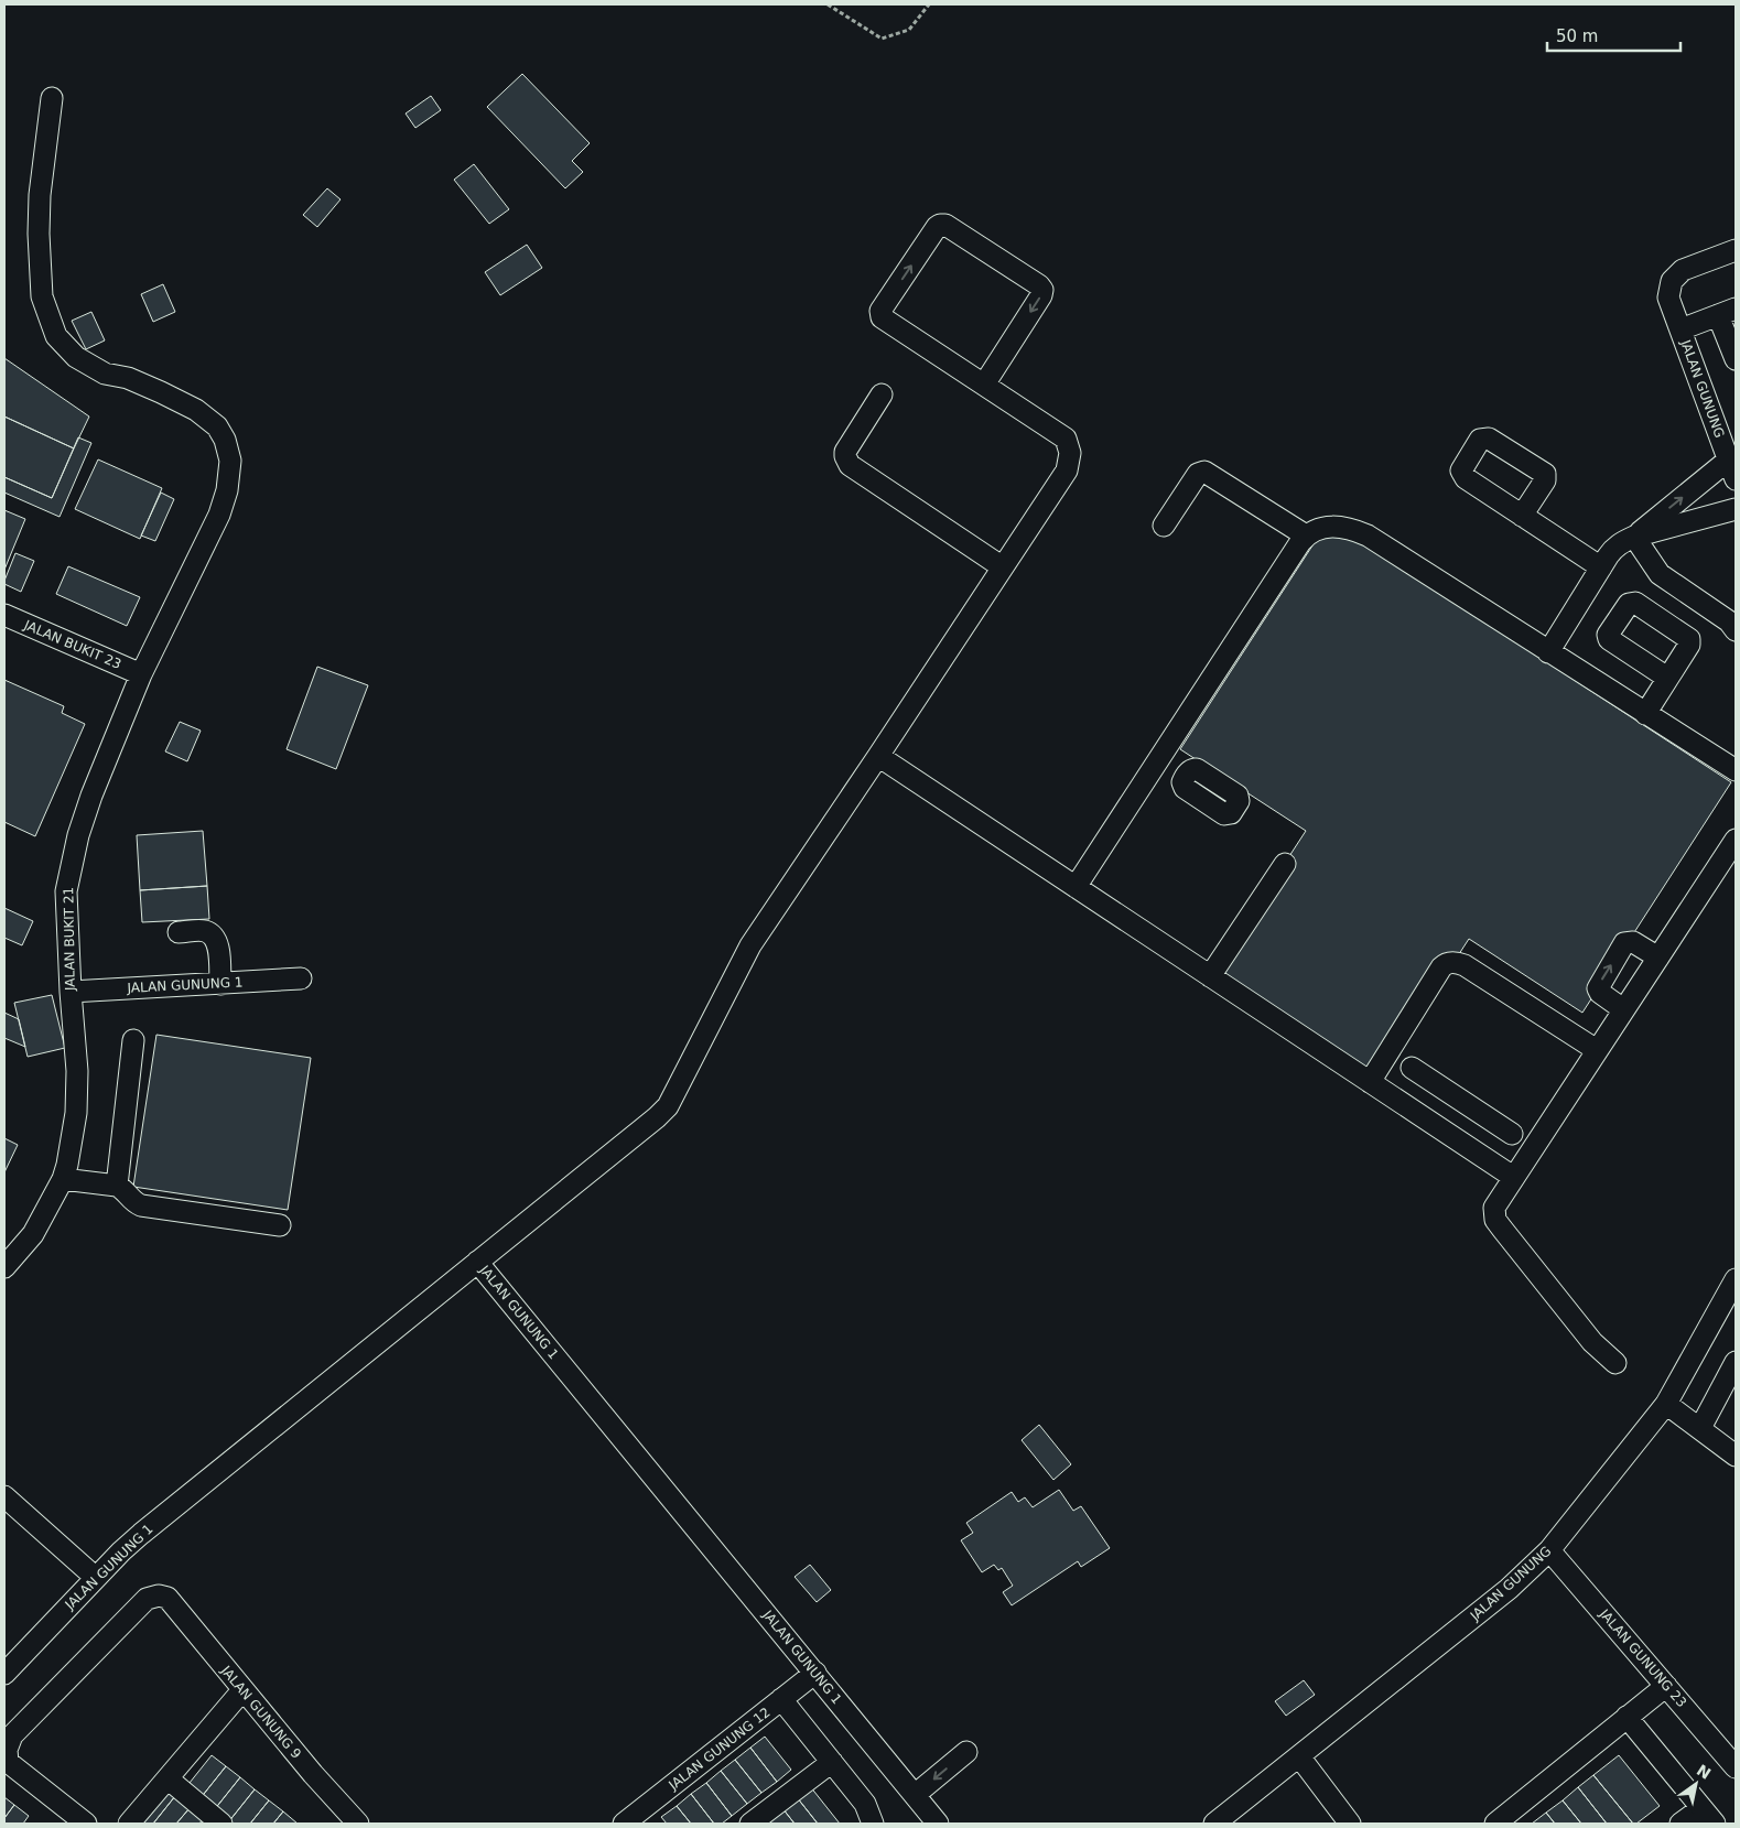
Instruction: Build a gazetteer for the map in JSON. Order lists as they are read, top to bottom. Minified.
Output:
{"streets":{"street":["JALAN GUNUNG","JALAN BUKIT 23","JALAN BUKIT 21","JALAN GUNUNG 1","JALAN GUNUNG 23","JALAN GUNUNG 9","JALAN GUNUNG 12"]},"crossings":[["JALAN GUNUNG","JALAN GUNUNG 23"],["JALAN BUKIT 23","JALAN BUKIT 21"],["JALAN BUKIT 21","JALAN GUNUNG 1"],["JALAN GUNUNG 1","JALAN GUNUNG 12"]],"scale_bar":"50 m","north":"top right"}
